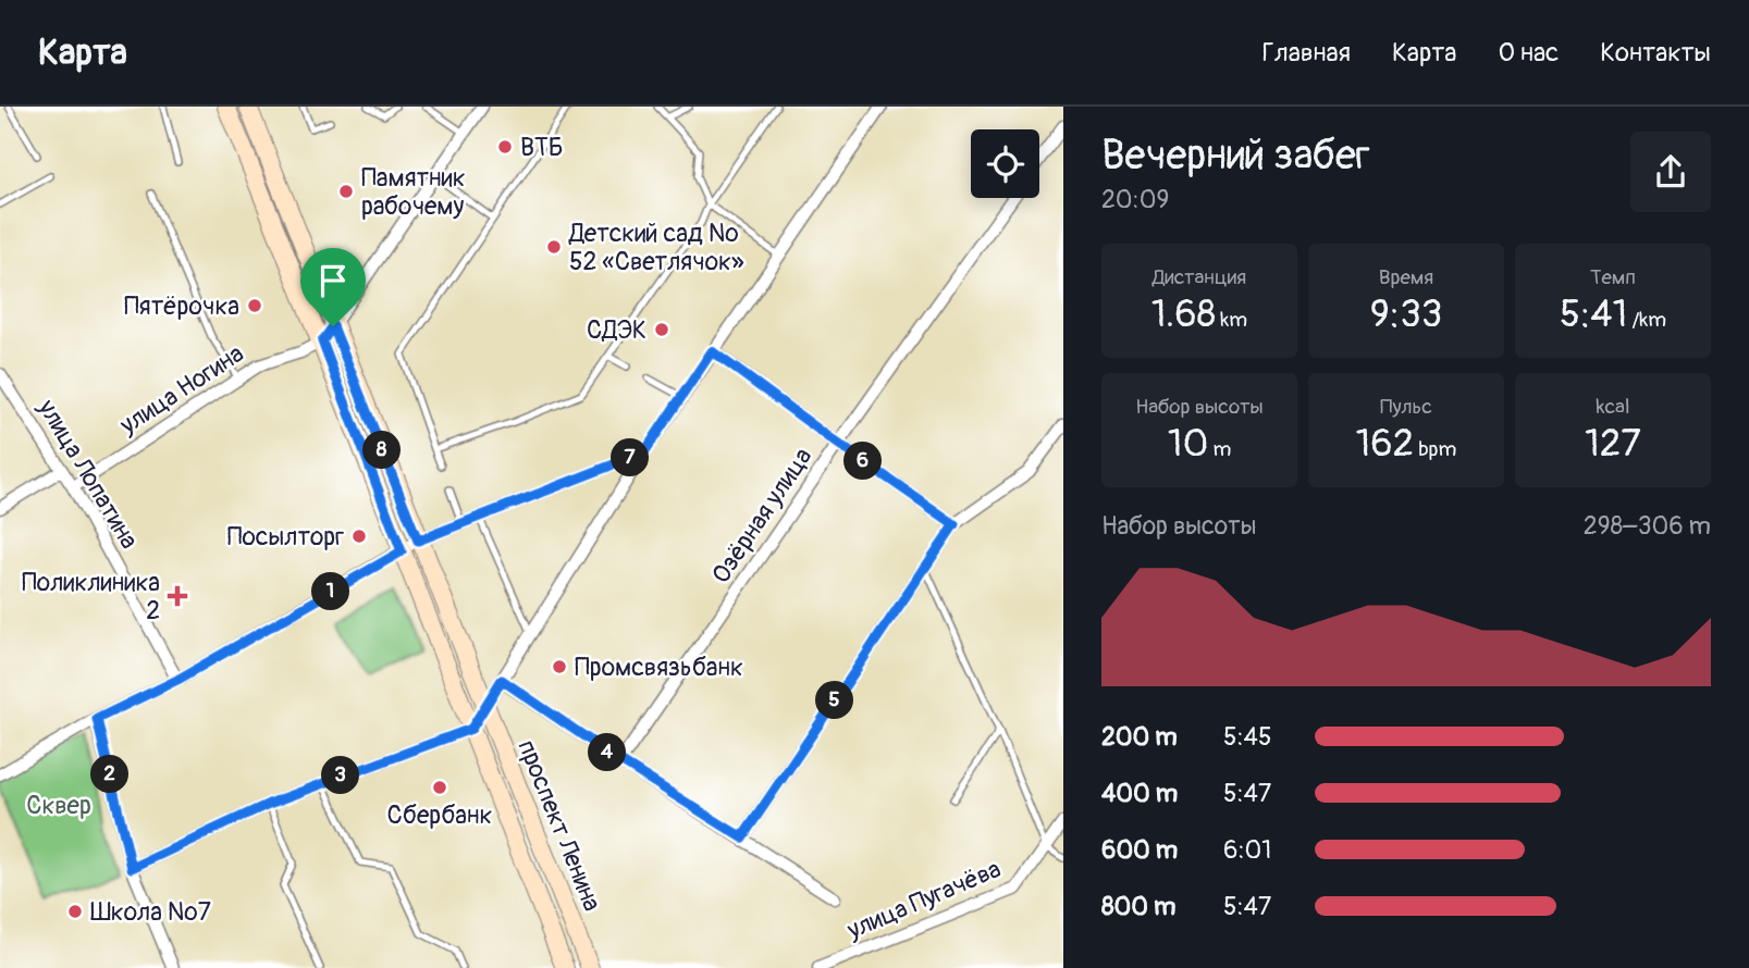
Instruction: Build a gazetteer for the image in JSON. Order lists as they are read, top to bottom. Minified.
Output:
{"streets":{"main road":["проспект Ленина"],"street":["улица Ногина","улица Лопатина","Озёрная улица","улица Пугачёва"]},"crossings":[["улица Ногина","улица Лопатина"],["улица Ногина","проспект Ленина"]],"parks":["Сквер"],"places":{"other":["ВТБ","Памятник рабочему","Детский сад № 52 «Светлячок»","Пятёрочка","СДЭК","Посылторг","Промсвязьбанк","Сбербанк","Школа №7"],"health":["Поликлиника 2"]},"page":{"header":"Карта","nav":["Главная","Карта","О нас","Контакты"],"heading":["Вечерний забег","20:09"],"stats":[["Дистанция","1.68 km"],["Время","9:33"],["Темп","5:41 /km"],["Набор высоты","10 m"],["Пульс","162 bpm"],["kcal","127"]],"pins":["8","7","6","1","5","4","2","3"],"chart":["Набор высоты","298–306 m"],"list":[{"name":"200 m","note":"5:45"},{"name":"400 m","note":"5:47"},{"name":"600 m","note":"6:01"},{"name":"800 m","note":"5:47"}]}}
